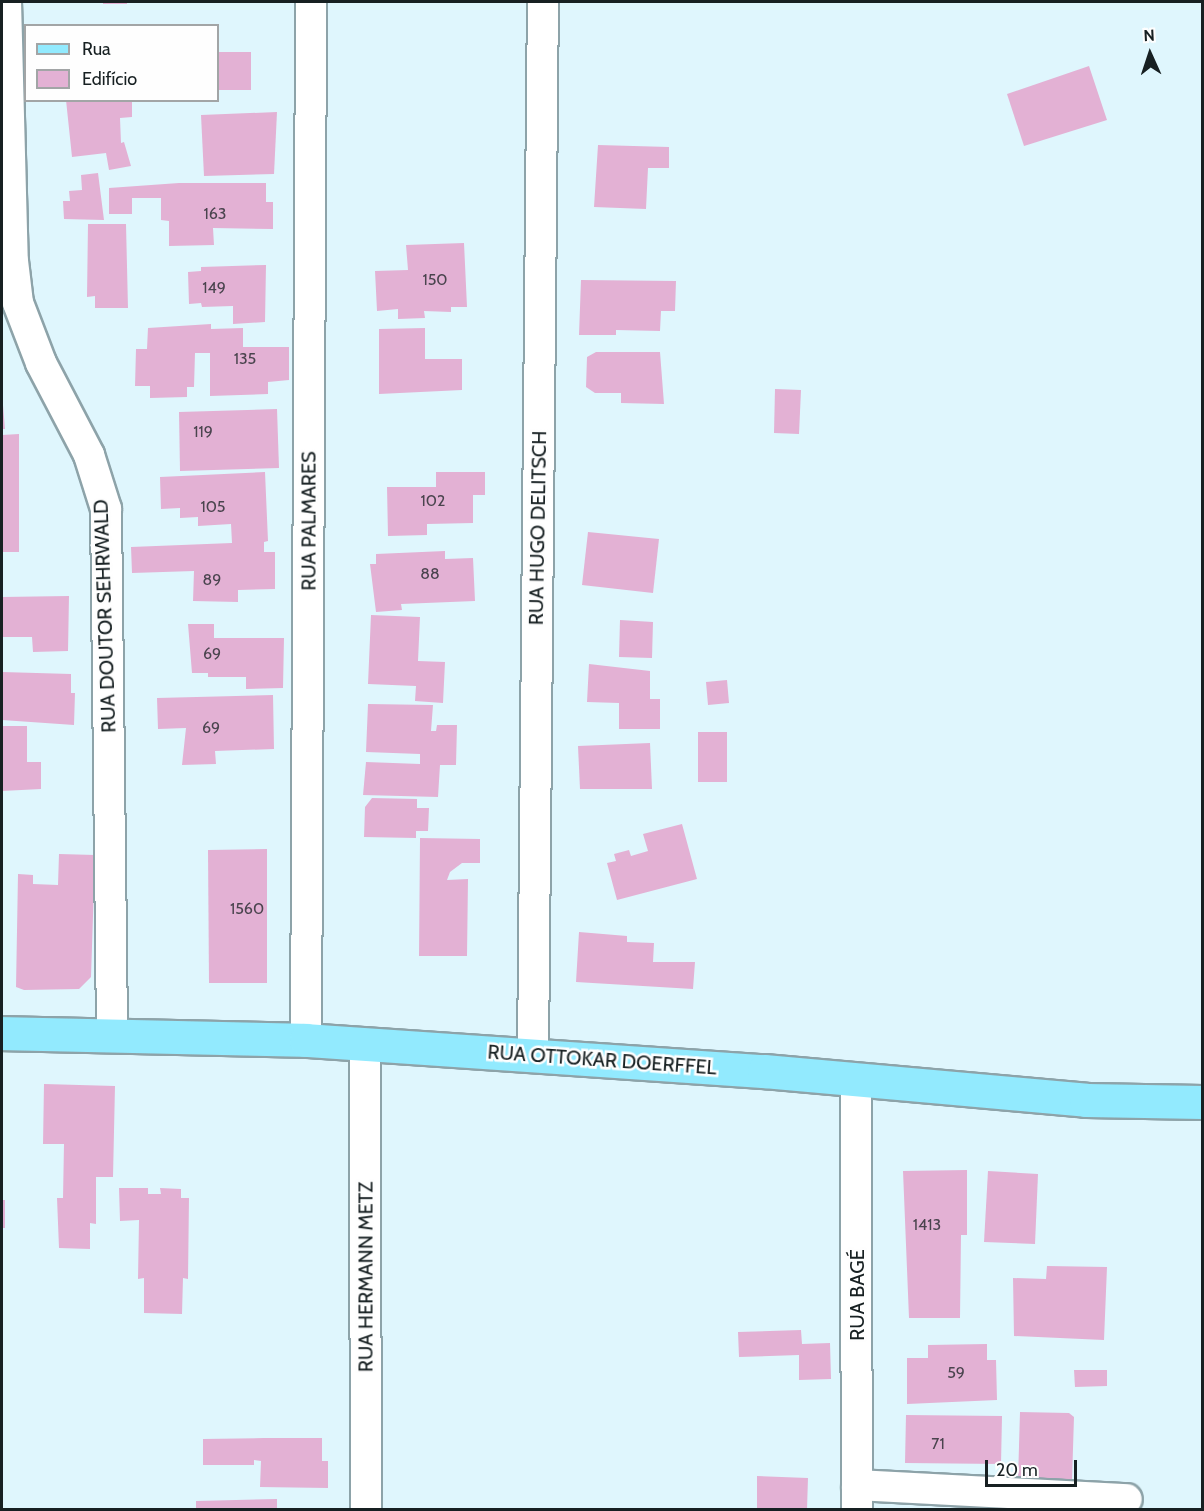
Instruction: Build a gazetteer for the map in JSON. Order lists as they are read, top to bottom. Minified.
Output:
{"streets":{"main road":["RUA OTTOKAR DOERFFEL"],"street":["RUA PALMARES","RUA HUGO DELITSCH","RUA DOUTOR SEHRWALD","RUA HERMANN METZ","RUA BAGÉ"]},"crossings":[["RUA PALMARES","RUA OTTOKAR DOERFFEL"],["RUA HUGO DELITSCH","RUA OTTOKAR DOERFFEL"],["RUA DOUTOR SEHRWALD","RUA OTTOKAR DOERFFEL"],["RUA OTTOKAR DOERFFEL","RUA HERMANN METZ"],["RUA OTTOKAR DOERFFEL","RUA BAGÉ"]],"house_numbers":["163","150","149","135","119","102","105","88","89","69","69","1560","1413","59","71"],"legend":["Rua","Edifício"],"scale_bar":"20 m","north":"top"}
